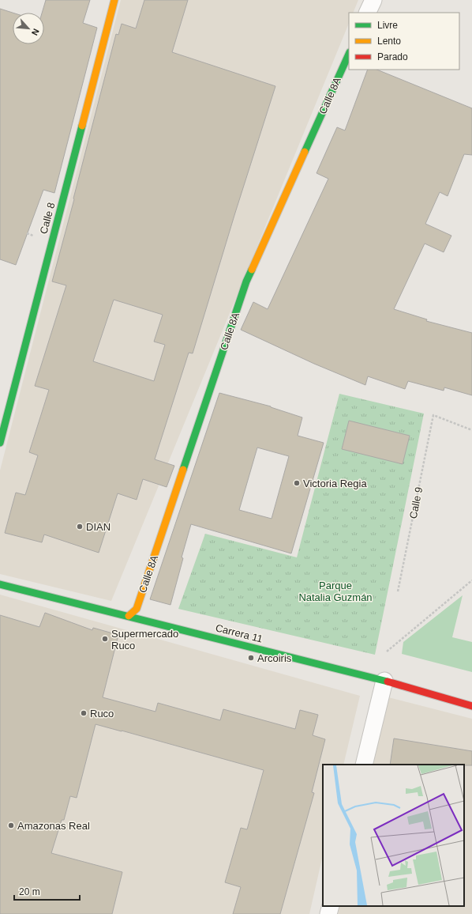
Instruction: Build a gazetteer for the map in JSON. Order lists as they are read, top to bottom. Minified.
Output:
{"streets":{"street":["Calle 8A","Calle 8","Carrera 11"],"path":["Calle 9"]},"crossings":[["Calle 8A","Carrera 11"]],"parks":["Parque Natalia Guzmán"],"places":["Victoria Regia","DIAN","Supermercado Ruco","Arcoiris","Ruco","Amazonas Real"],"legend":["Livre","Lento","Parado"],"scale_bar":"20 m","north":"bottom right"}
